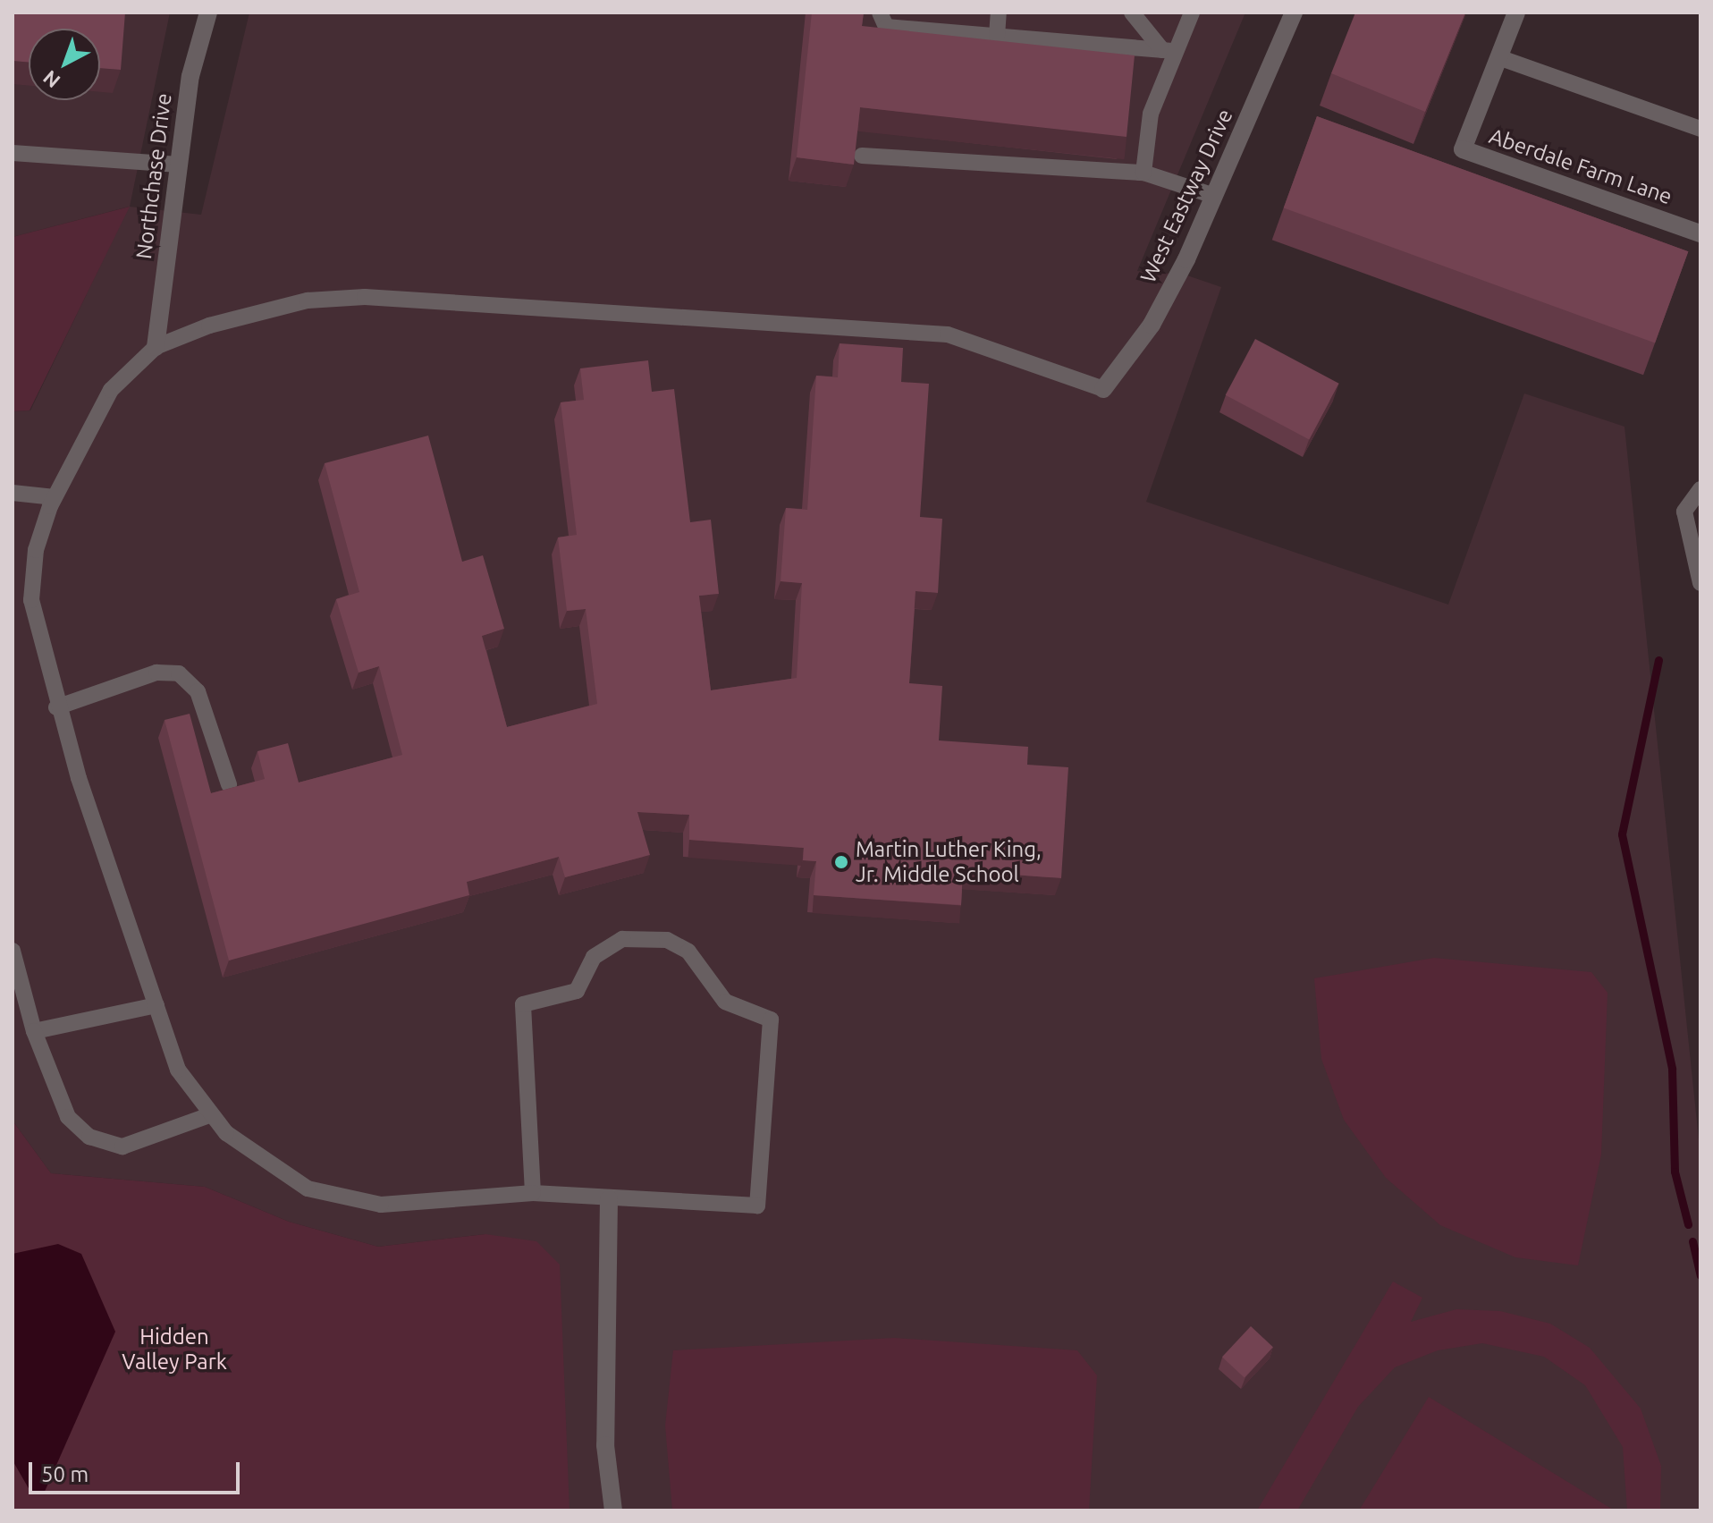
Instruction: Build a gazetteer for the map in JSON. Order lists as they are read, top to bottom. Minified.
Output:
{"streets":{"street":["Aberdale Farm Lane","Northchase Drive","West Eastway Drive"]},"parks":["Hidden Valley Park"],"places":["Martin Luther King, Jr. Middle School"],"scale_bar":"50 m","north":"bottom left"}
